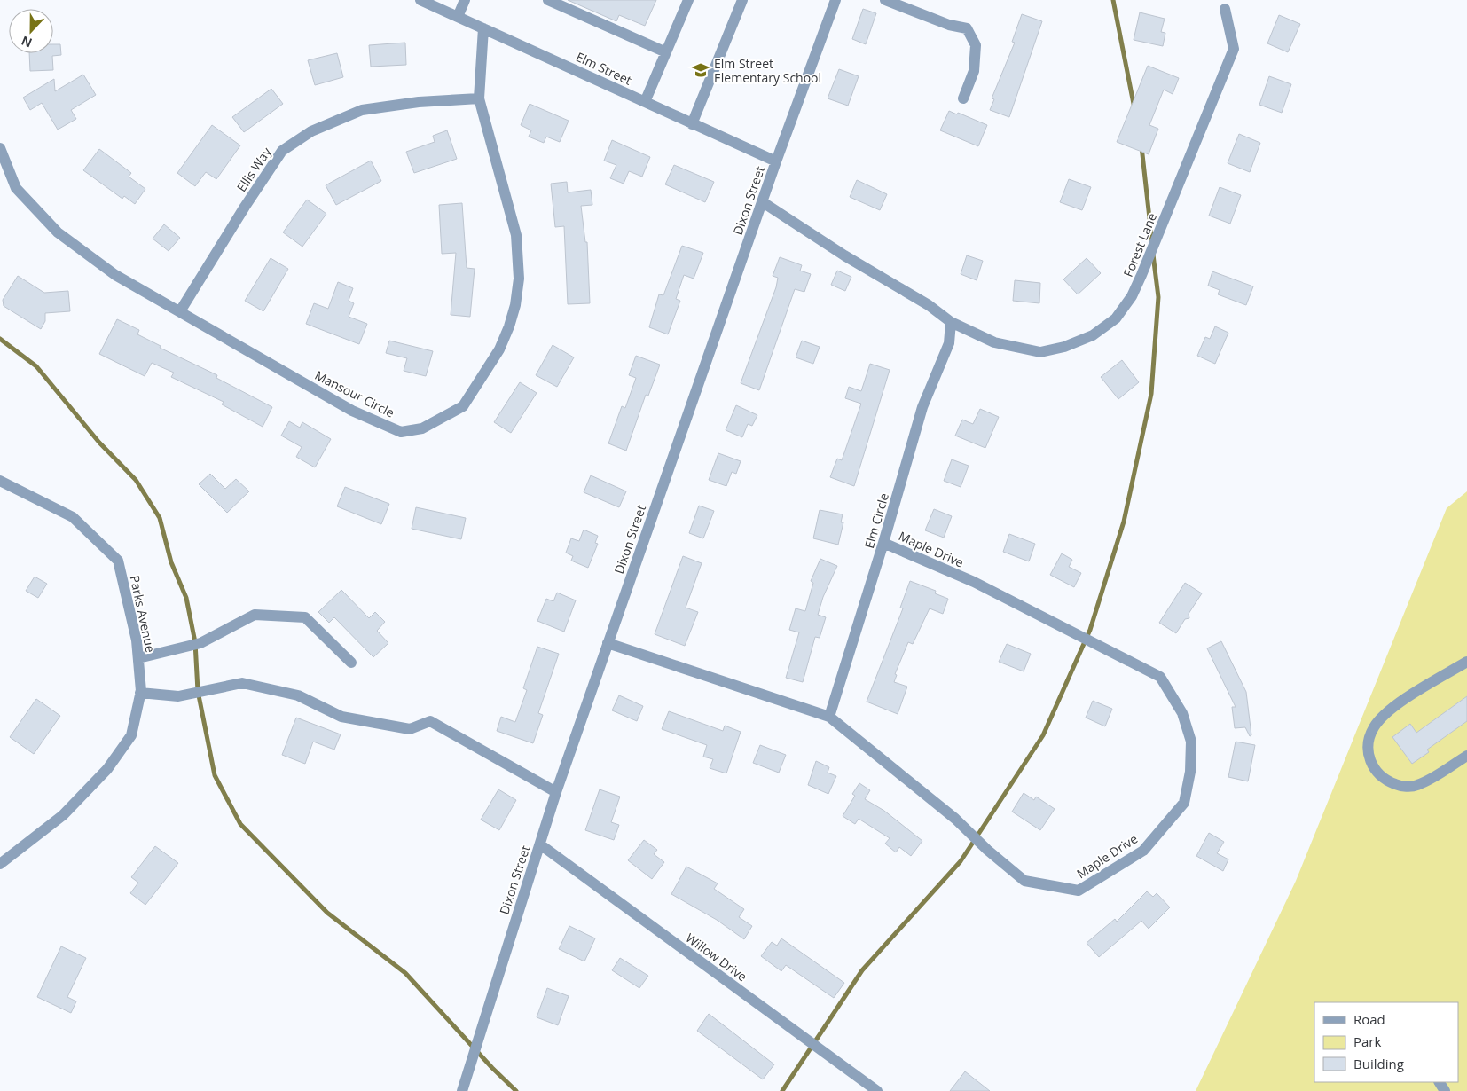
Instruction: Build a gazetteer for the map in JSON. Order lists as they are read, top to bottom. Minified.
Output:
{"streets":{"street":["Elm Street","Ellis Way","Dixon Street","Forest Lane","Mansour Circle","Elm Circle","Maple Drive","Parks Avenue","Willow Drive"]},"crossings":[["Elm Street","Dixon Street"],["Elm Street","Mansour Circle"],["Ellis Way","Mansour Circle"],["Dixon Street","Willow Drive"],["Forest Lane","Elm Circle"],["Elm Circle","Maple Drive"]],"places":{"school or university":["Elm Street Elementary School"]},"legend":["Road","Park","Building"],"north":"bottom"}
